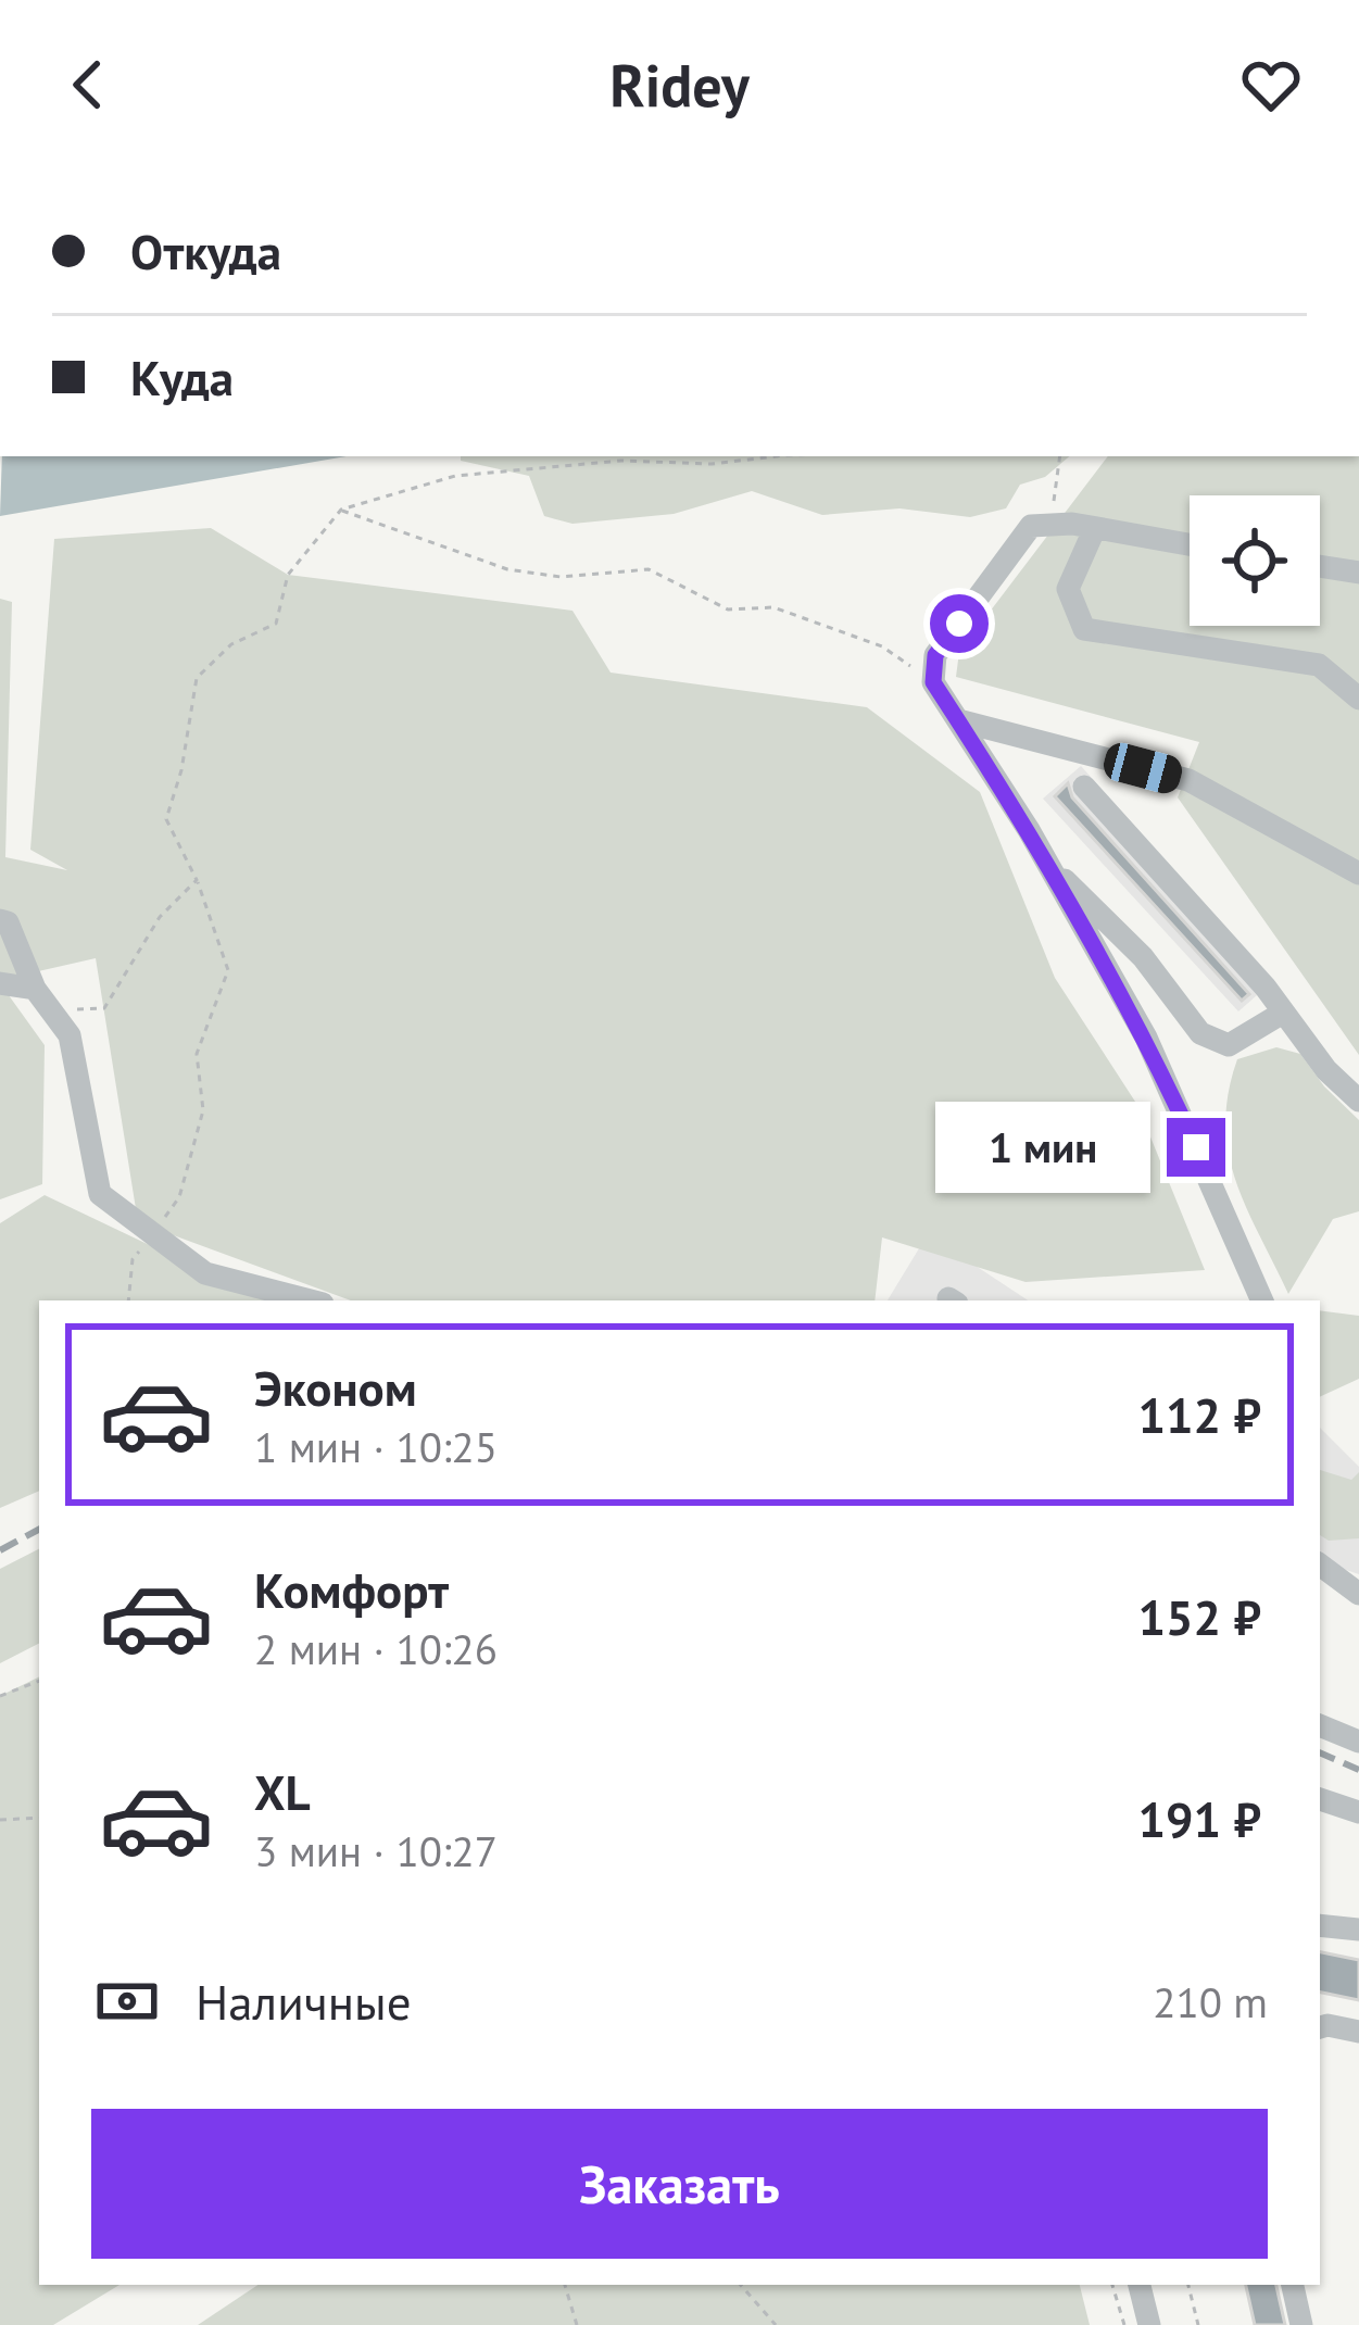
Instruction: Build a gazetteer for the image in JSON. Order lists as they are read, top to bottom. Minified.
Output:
{"page":{"header":"Ridey","banner":["Откуда","Куда"],"bubble":"1 мин","list":[{"name":"Эконом","note":"1 мин · 10:25","value":"112 ₽"},{"name":"Комфорт","note":"2 мин · 10:26","value":"152 ₽"},{"name":"XL","note":"3 мин · 10:27","value":"191 ₽"}],"pay":["Наличные","210 m"],"buttons":"Заказать"}}
